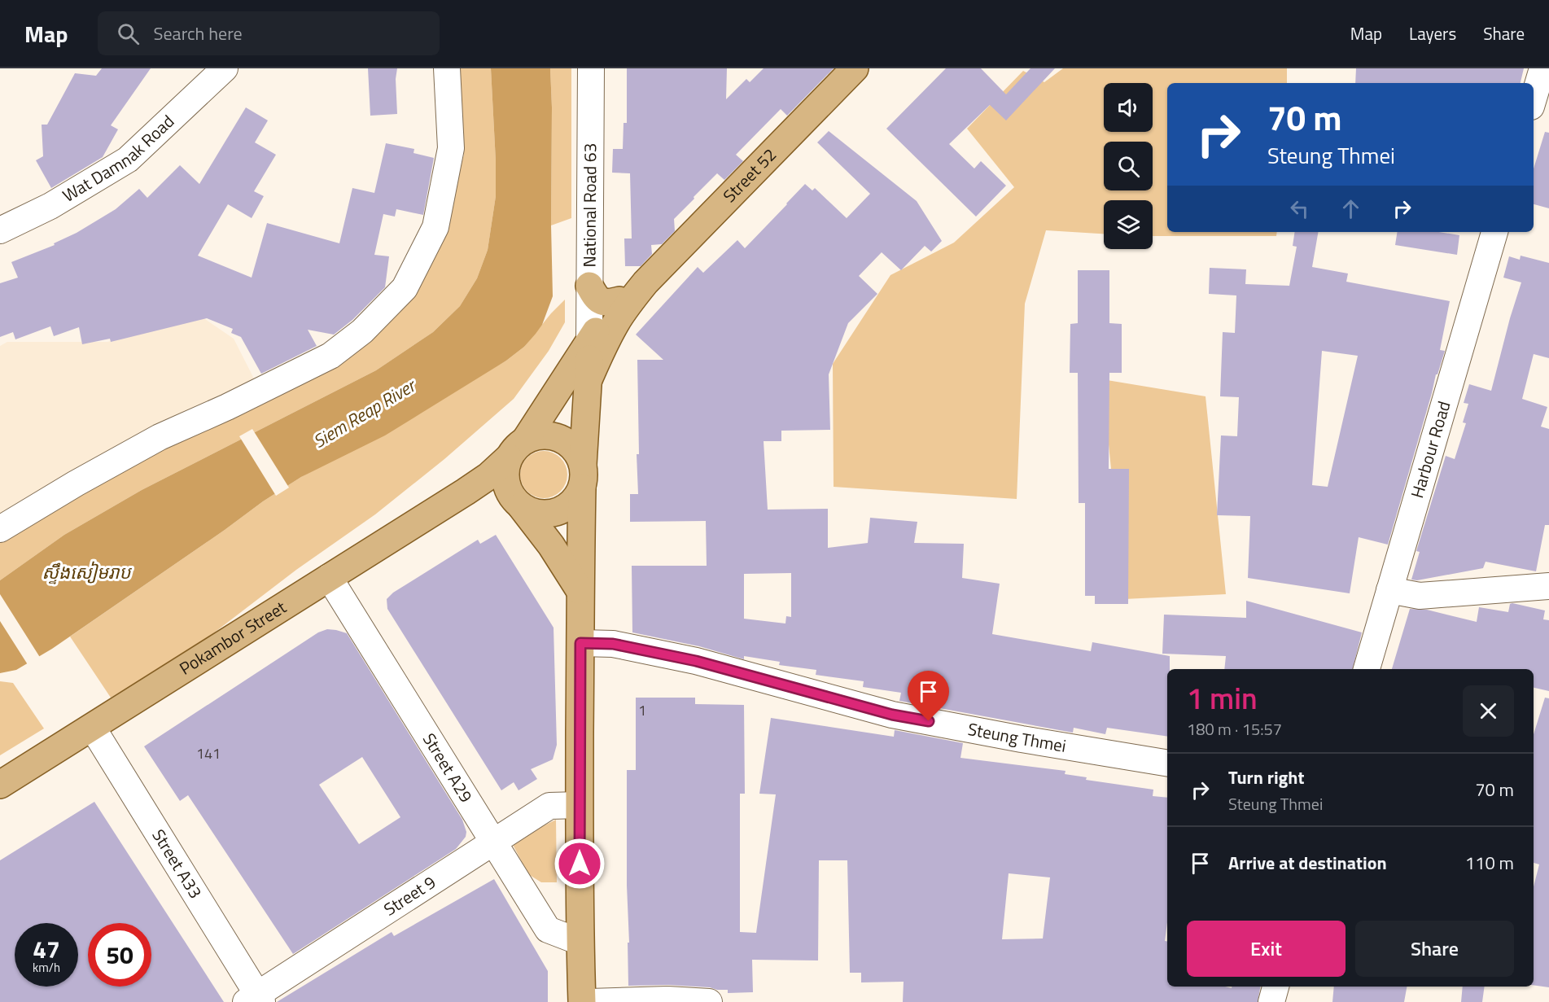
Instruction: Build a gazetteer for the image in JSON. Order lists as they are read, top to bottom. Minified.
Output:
{"streets":{"main road":["Street 52","National Road 63","Pokambor Street"],"street":["Wat Damnak Road","Harbour Road","Steung Thmei","Street A29","Street A33","Street 9"]},"crossings":[["Street 52","National Road 63"],["National Road 63","Pokambor Street"],["National Road 63","Steung Thmei"],["National Road 63","Street A29"],["National Road 63","Street 9"],["Pokambor Street","Street A29"],["Pokambor Street","Street A33"],["Street A29","Street 9"],["Street A33","Street 9"]],"water":["Siem Reap River","ស្ទឹងសៀមរាប"],"house_numbers":["1","141"],"page":{"header":"Map","search":"Search here","nav":["Map","Layers","Share"],"turn":["70 m","Steung Thmei"],"heading":["1 min","180 m · 15:57"],"list":[{"name":"Turn right","note":"Steung Thmei","value":"70 m"},{"name":"Arrive at destination","value":"110 m"}],"buttons":["Exit","Share"],"speed":"47 km/h","limit":"50"}}
